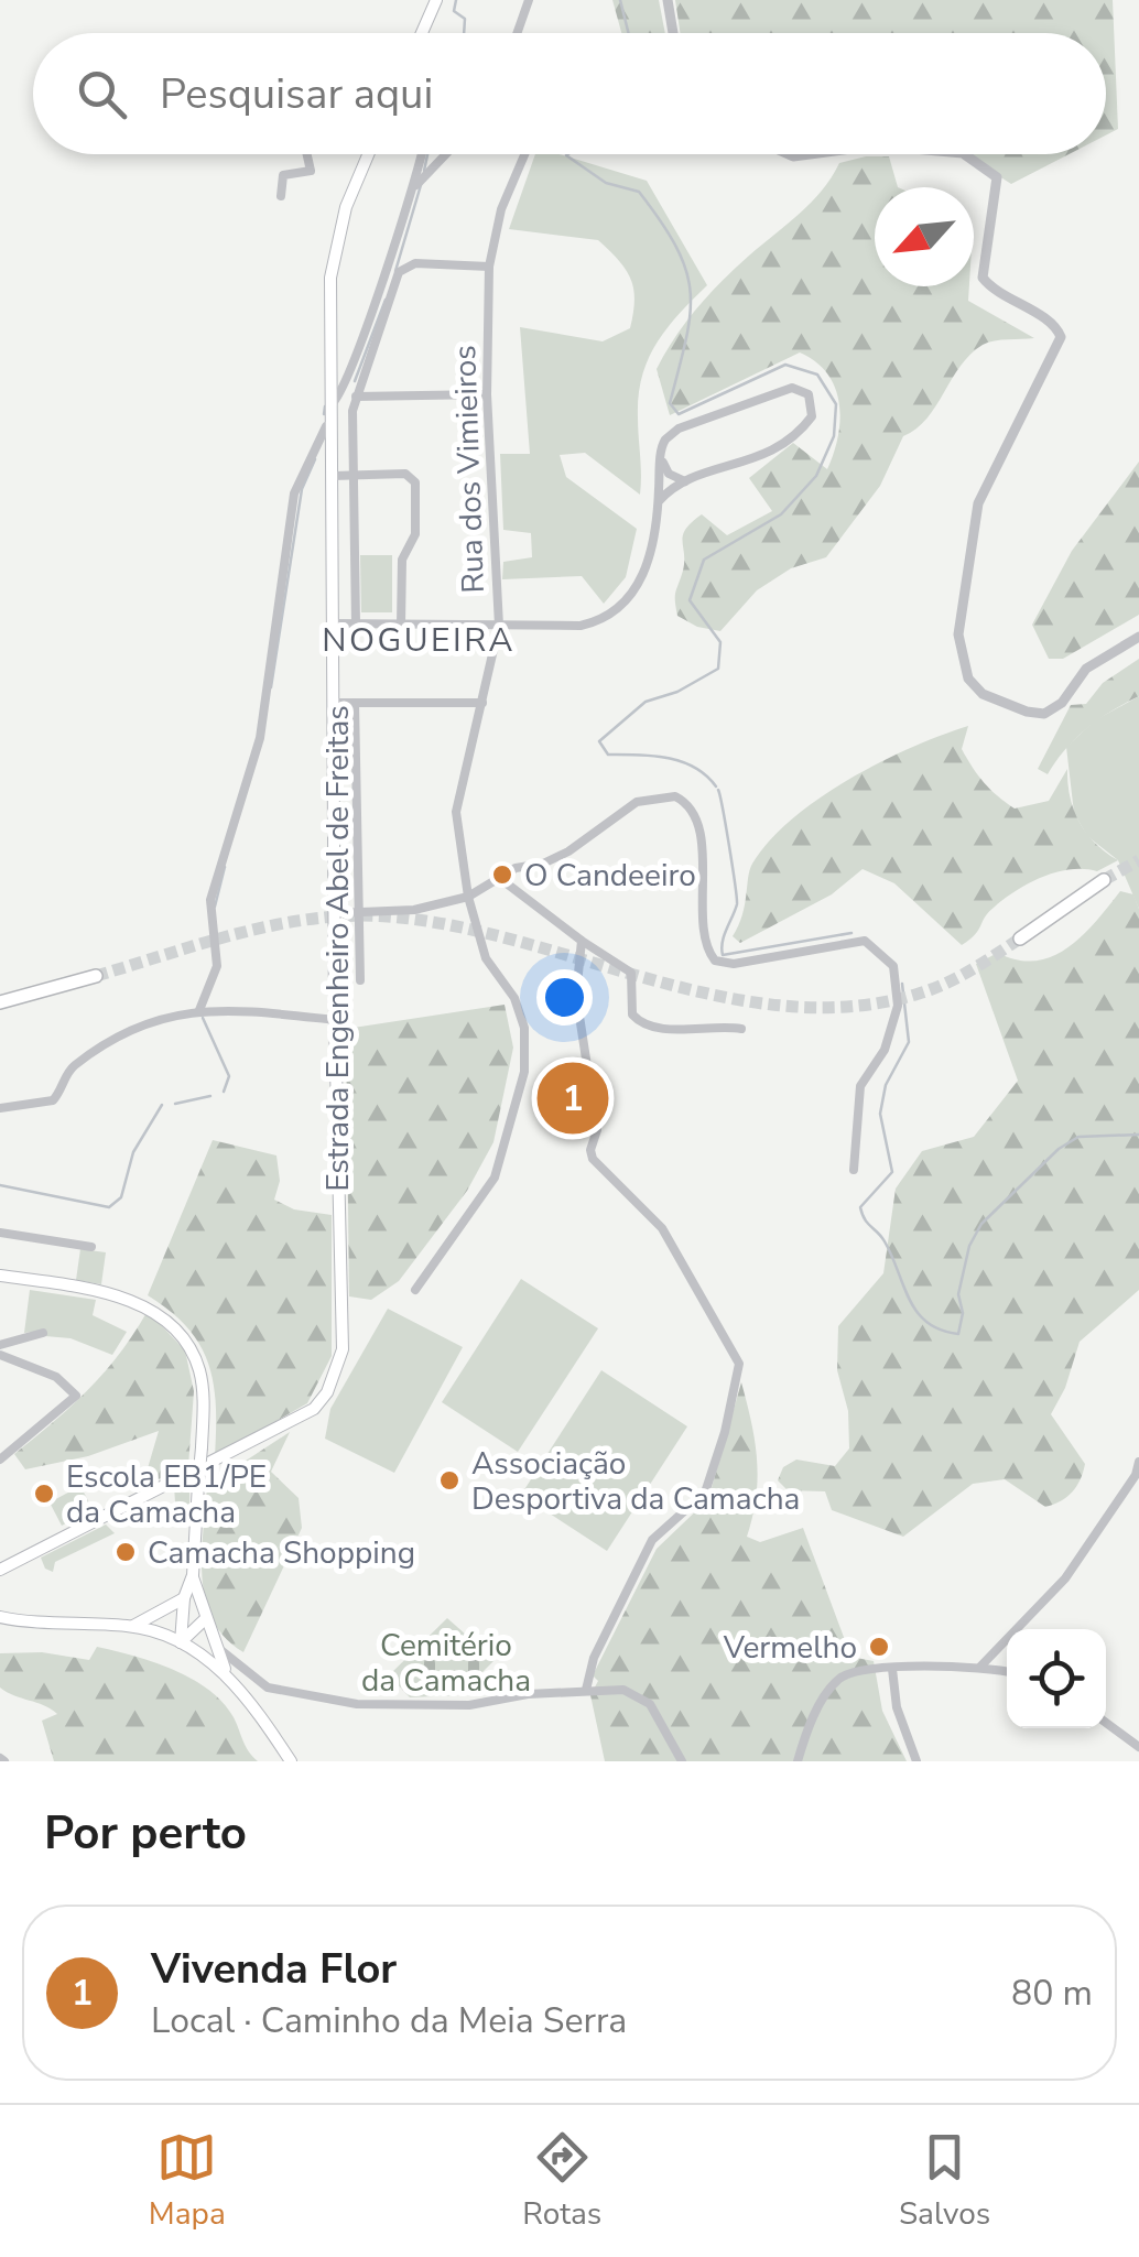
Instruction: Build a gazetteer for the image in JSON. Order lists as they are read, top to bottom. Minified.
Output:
{"streets":{"main road":["Estrada Engenheiro Abel de Freitas"],"street":["Rua dos Vimieiros"]},"districts":["NOGUEIRA"],"parks":["Cemitério da Camacha"],"places":["O Candeeiro","Associação Desportiva da Camacha","Escola EB1/PE da Camacha","Camacha Shopping","Vermelho"],"north":"bottom left","page":{"search":"Pesquisar aqui","pins":"1","heading":"Por perto","list":[{"mark":"1","name":"Vivenda Flor","note":"Local · Caminho da Meia Serra","value":"80 m"}],"nav":["Mapa","Rotas","Salvos"]}}
